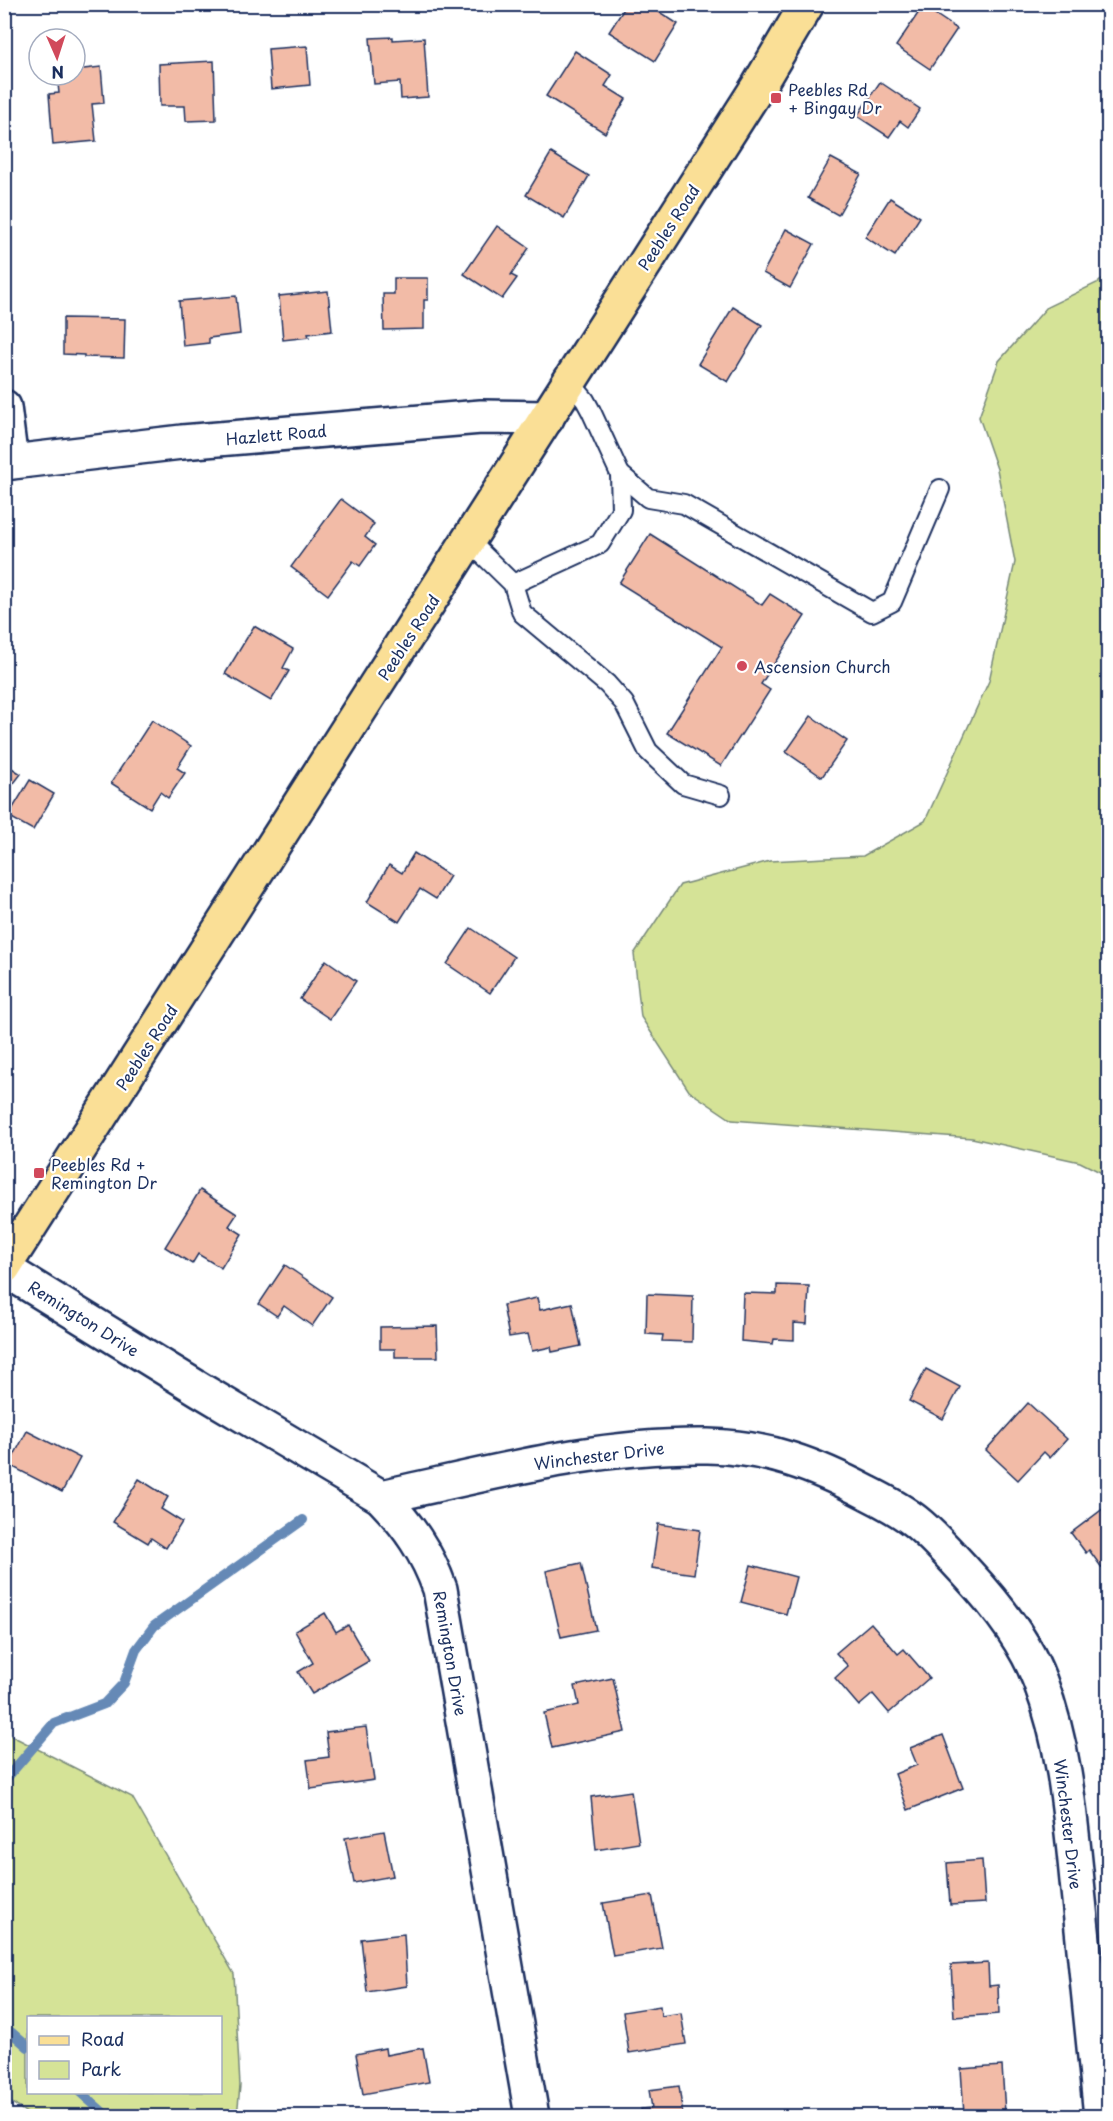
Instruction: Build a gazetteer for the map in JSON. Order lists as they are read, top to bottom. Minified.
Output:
{"streets":{"main road":["Peebles Road"],"street":["Hazlett Road","Remington Drive","Winchester Drive"]},"crossings":[["Peebles Road","Hazlett Road"],["Peebles Road","Remington Drive"],["Remington Drive","Winchester Drive"]],"places":{"transit":["Peebles Rd + Bingay Dr","Peebles Rd + Remington Dr"],"other":["Ascension Church"]},"legend":["Road","Park"],"north":"bottom"}
